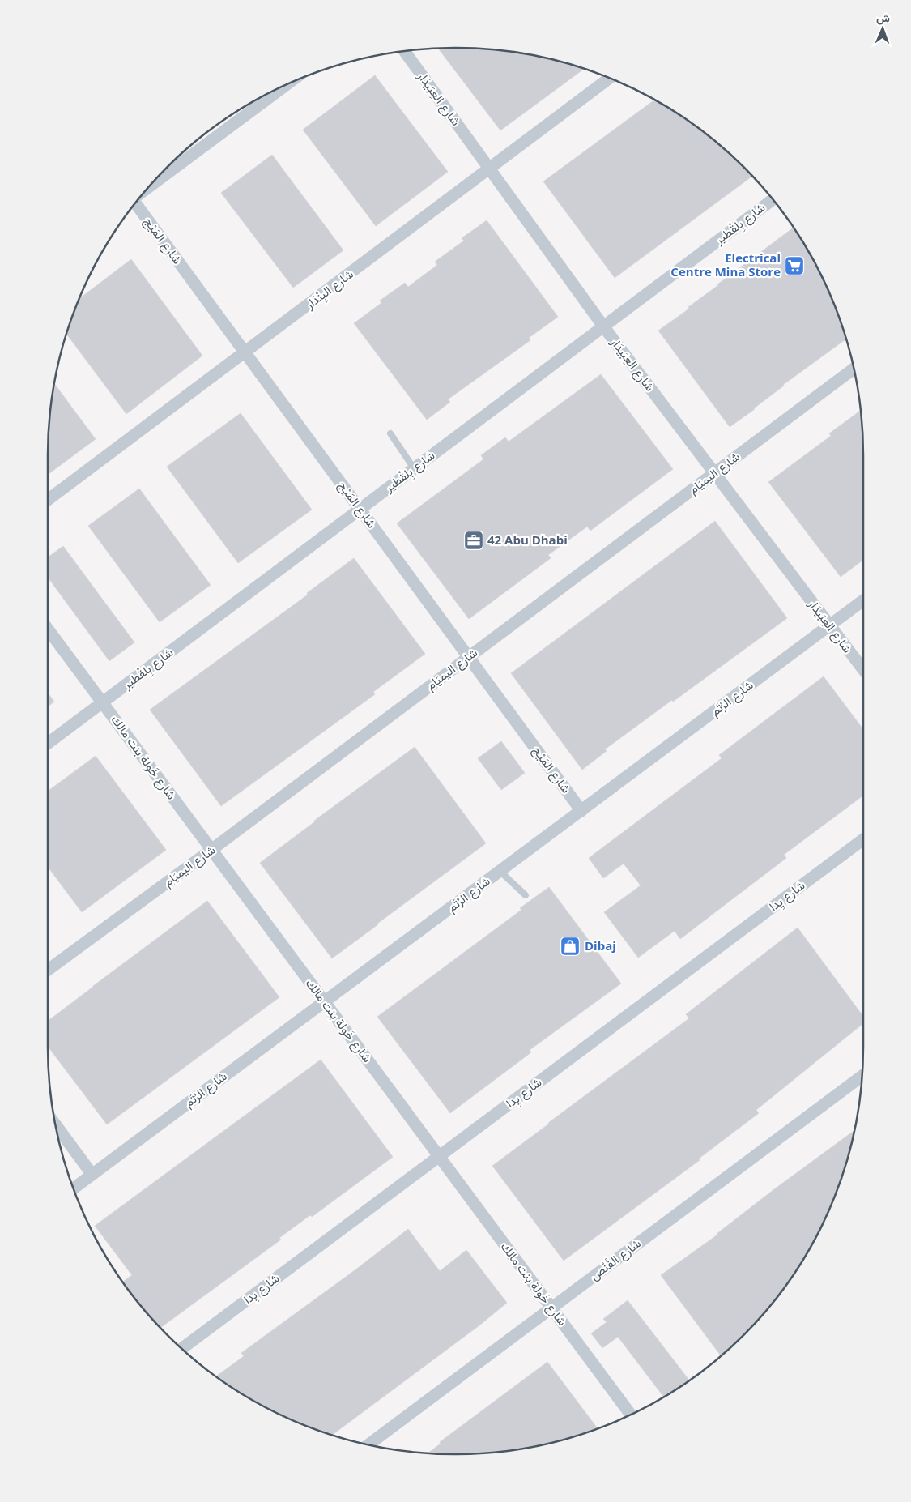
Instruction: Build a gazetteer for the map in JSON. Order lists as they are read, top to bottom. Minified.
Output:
{"streets":{"street":["شارع العِبَيدَار","شارع بِلقْطير","شارع المَيْج","شارع البِنْدَار","شارع اليميَام","شارع الرُتَم","شارع خَولة بنت مالك","شارع يِدا","شارع الفُنْص"]},"crossings":[["شارع العِبَيدَار","شارع بِلقْطير"],["شارع العِبَيدَار","شارع البِنْدَار"],["شارع العِبَيدَار","شارع اليميَام"],["شارع العِبَيدَار","شارع الرُتَم"],["شارع بِلقْطير","شارع المَيْج"],["شارع بِلقْطير","شارع خَولة بنت مالك"],["شارع المَيْج","شارع البِنْدَار"],["شارع المَيْج","شارع اليميَام"],["شارع المَيْج","شارع الرُتَم"],["شارع اليميَام","شارع خَولة بنت مالك"],["شارع الرُتَم","شارع خَولة بنت مالك"],["شارع خَولة بنت مالك","شارع يِدا"],["شارع خَولة بنت مالك","شارع الفُنْص"]],"places":{"supermarket":["Electrical Centre Mina Store"],"office":["42 Abu Dhabi"],"shop":["Dibaj"]},"north":"top"}
